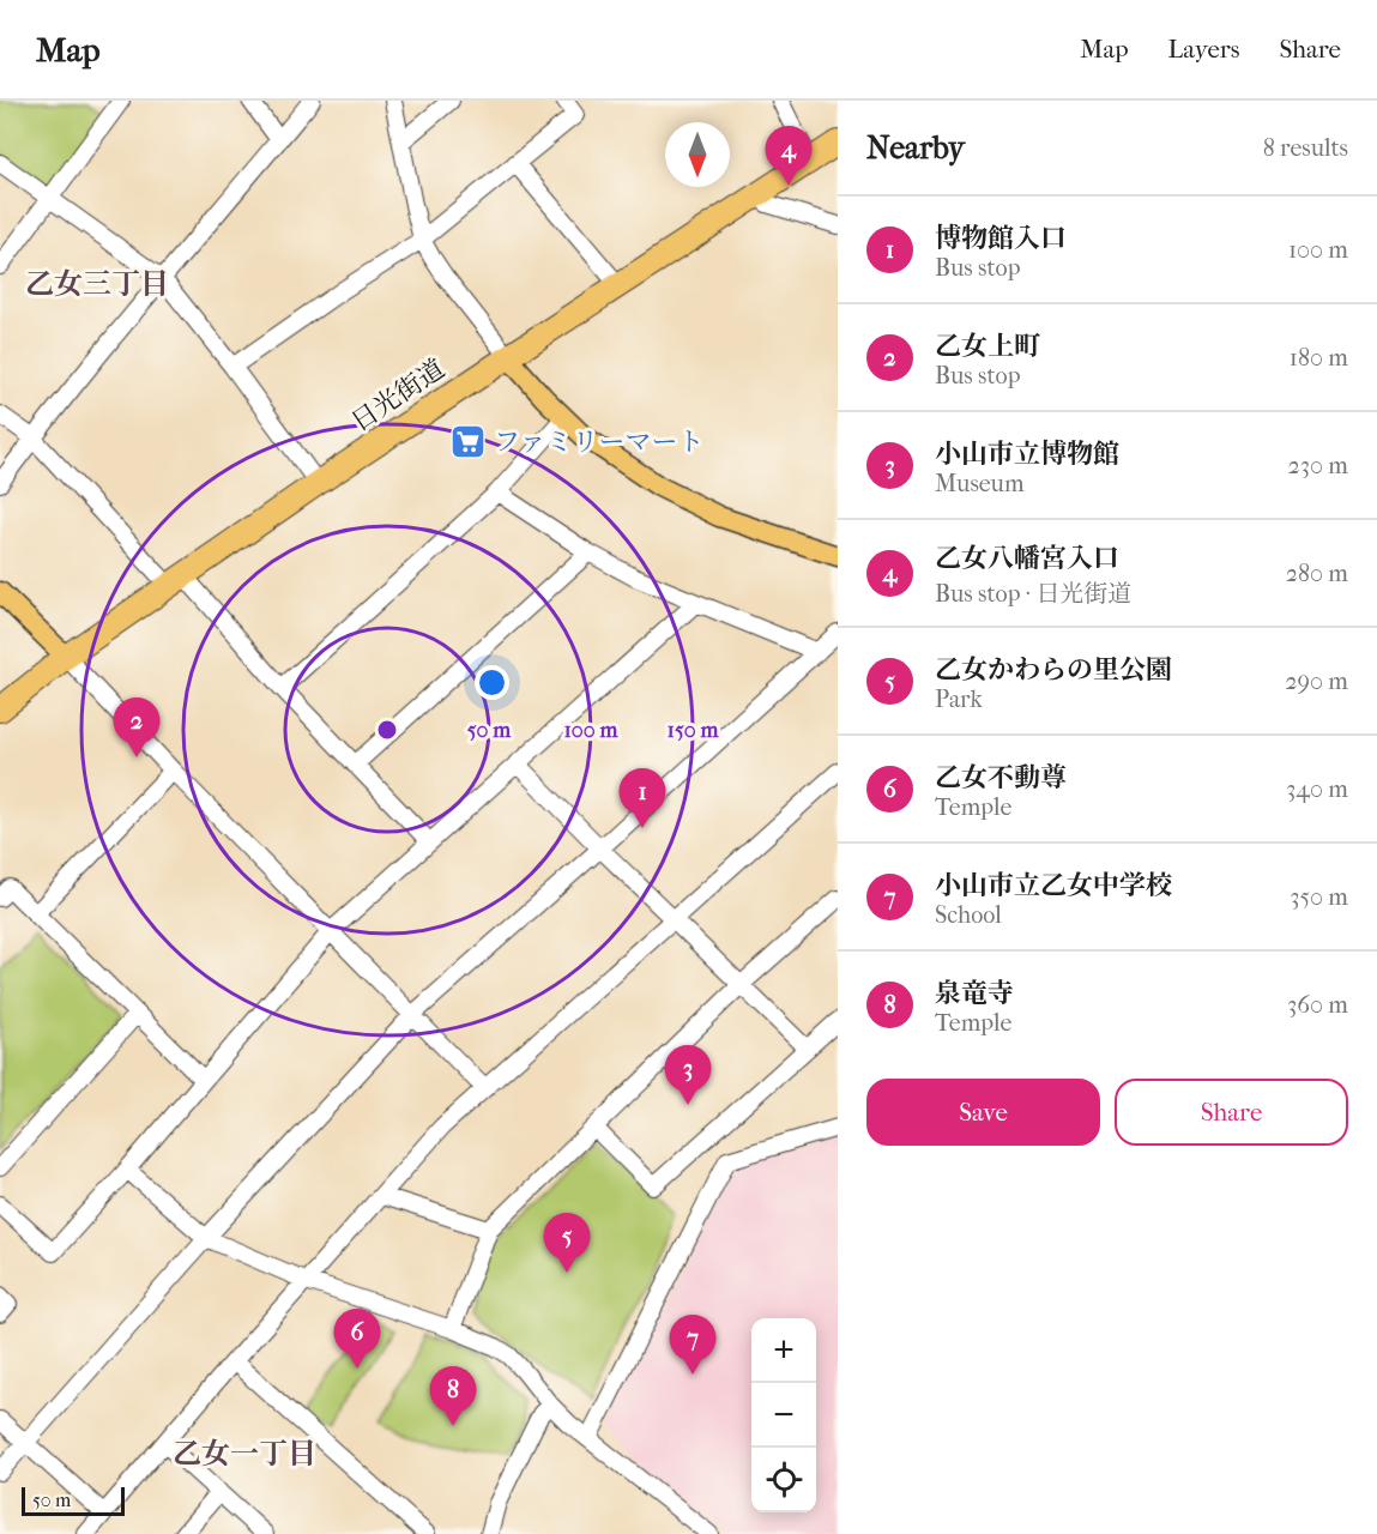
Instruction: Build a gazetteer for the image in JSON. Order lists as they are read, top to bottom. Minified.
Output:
{"streets":{"highway":["日光街道"]},"districts":["乙女三丁目","乙女一丁目"],"places":{"supermarket":["ファミリーマート"]},"scale_bar":"50 m","north":"bottom","page":{"header":"Map","nav":["Map","Layers","Share"],"heading":["Nearby","8 results"],"pins":["4","2","1","3","5","6","7","8"],"list":[{"mark":"1","name":"博物館入口","note":"Bus stop","value":"100 m"},{"mark":"2","name":"乙女上町","note":"Bus stop","value":"180 m"},{"mark":"3","name":"小山市立博物館","note":"Museum","value":"230 m"},{"mark":"4","name":"乙女八幡宮入口","note":"Bus stop · 日光街道","value":"280 m"},{"mark":"5","name":"乙女かわらの里公園","note":"Park","value":"290 m"},{"mark":"6","name":"乙女不動尊","note":"Temple","value":"340 m"},{"mark":"7","name":"小山市立乙女中学校","note":"School","value":"350 m"},{"mark":"8","name":"泉竜寺","note":"Temple","value":"360 m"}],"buttons":["Save","Share"],"map_buttons":["+","−"],"scale":"50 m"},"rings":["50 m","100 m","150 m"]}
